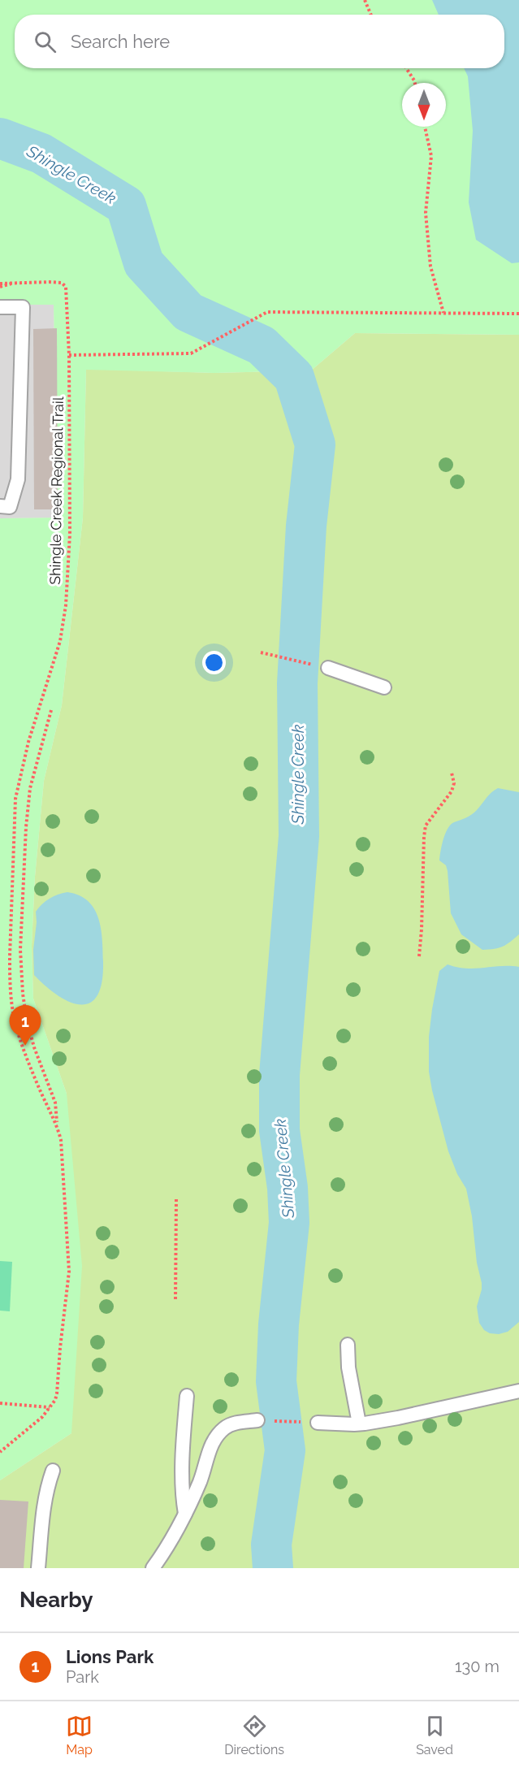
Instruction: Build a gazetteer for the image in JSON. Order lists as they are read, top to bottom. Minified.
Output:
{"streets":{"path":["Shingle Creek Regional Trail"]},"water":["Shingle Creek"],"north":"bottom","page":{"search":"Search here","pins":"1","heading":"Nearby","list":[{"mark":"1","name":"Lions Park","note":"Park","value":"130 m"}],"nav":["Map","Directions","Saved"]}}
